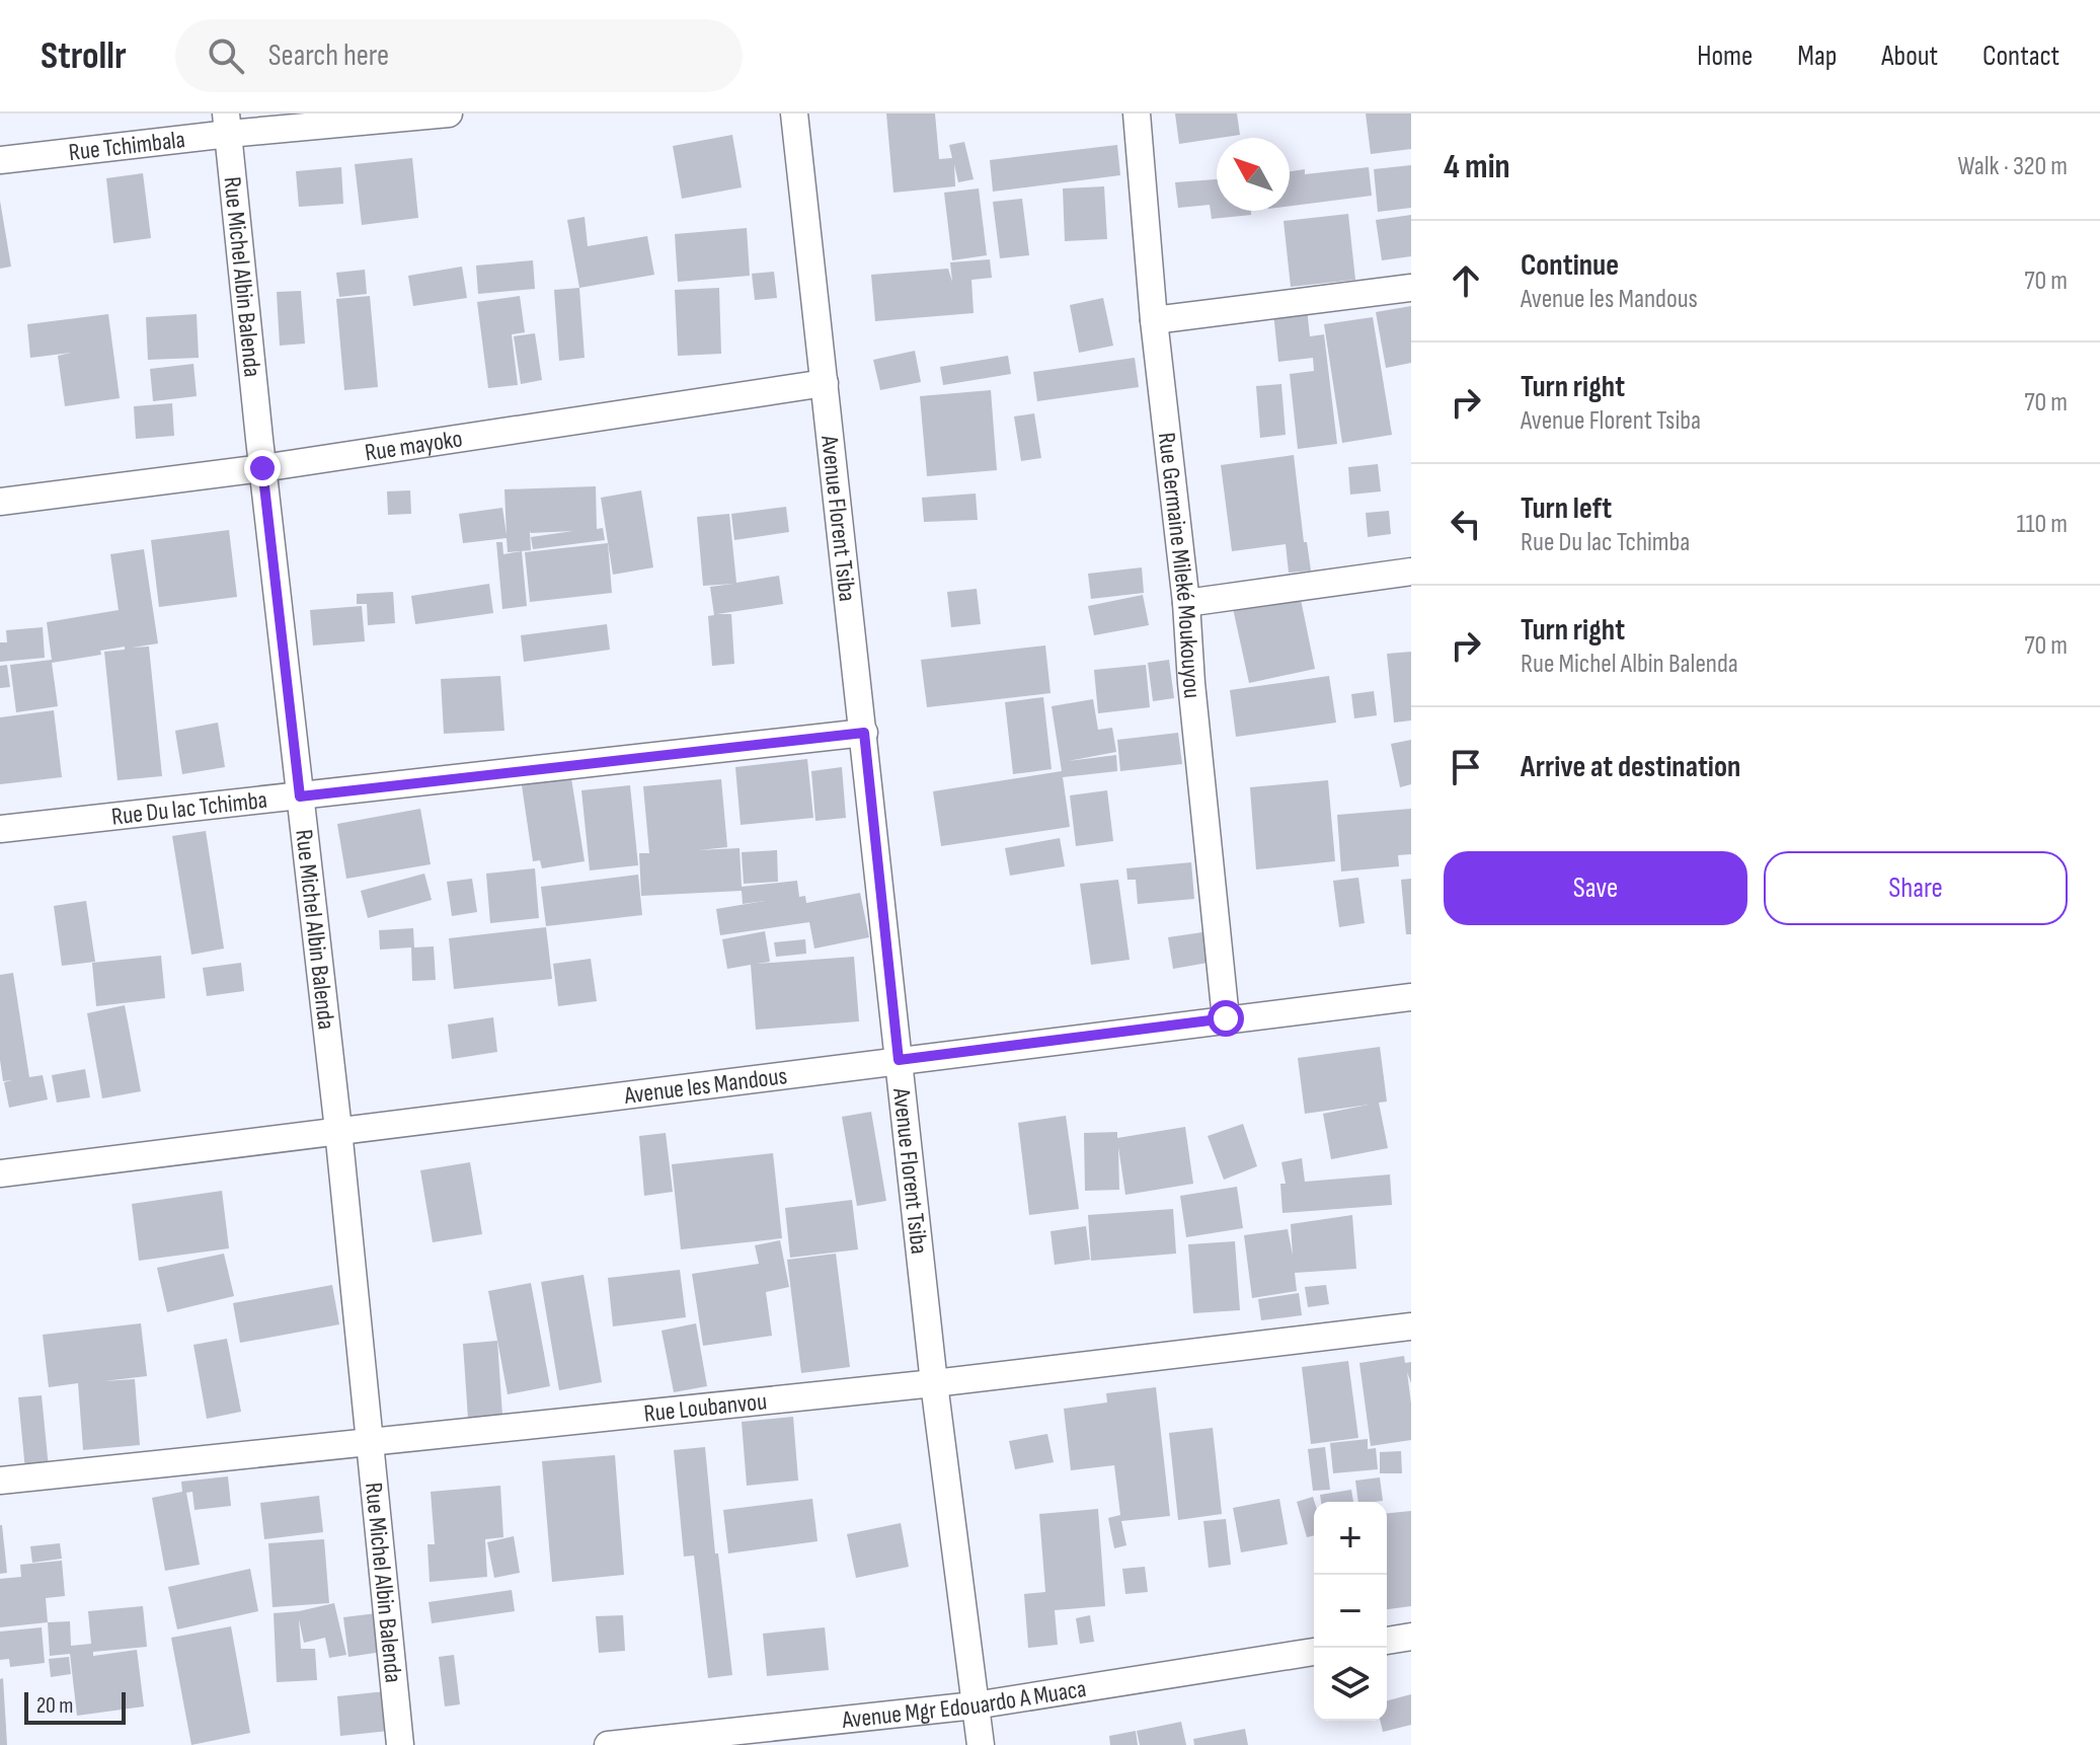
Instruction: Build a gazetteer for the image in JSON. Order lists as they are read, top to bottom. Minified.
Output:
{"streets":{"street":["Rue Tchimbala","Rue Michel Albin Balenda","Rue mayoko","Avenue Florent Tsiba","Rue Germaine Mileké Moukouyou","Rue Du lac Tchimba","Avenue les Mandous","Rue Loubanvou","Avenue Mgr Edouardo A Muaca"]},"crossings":[["Rue Tchimbala","Rue Michel Albin Balenda"],["Rue Michel Albin Balenda","Rue mayoko"],["Rue Michel Albin Balenda","Rue Du lac Tchimba"],["Rue Michel Albin Balenda","Avenue les Mandous"],["Rue Michel Albin Balenda","Rue Loubanvou"],["Rue mayoko","Avenue Florent Tsiba"],["Avenue Florent Tsiba","Rue Du lac Tchimba"],["Avenue Florent Tsiba","Avenue les Mandous"],["Avenue Florent Tsiba","Rue Loubanvou"],["Avenue Florent Tsiba","Avenue Mgr Edouardo A Muaca"],["Rue Germaine Mileké Moukouyou","Avenue les Mandous"]],"scale_bar":"20 m","north":"top left","page":{"header":"Strollr","search":"Search here","nav":["Home","Map","About","Contact"],"heading":["4 min","Walk · 320 m"],"list":[["Continue","Avenue les Mandous","70 m"],["Turn right","Avenue Florent Tsiba","70 m"],["Turn left","Rue Du lac Tchimba","110 m"],["Turn right","Rue Michel Albin Balenda","70 m"],"Arrive at destination"],"buttons":["Save","Share"],"map_buttons":["+","−"],"scale":"20 m"}}
